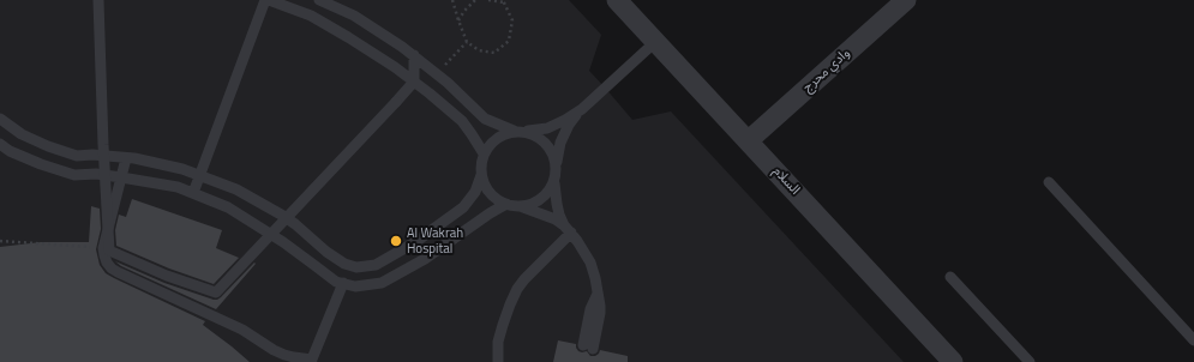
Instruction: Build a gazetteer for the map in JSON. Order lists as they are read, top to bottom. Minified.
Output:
{"streets":{"street":["وادي محرج","السلام"]},"crossings":[["وادي محرج","السلام"]],"places":["Al Wakrah Hospital"]}
